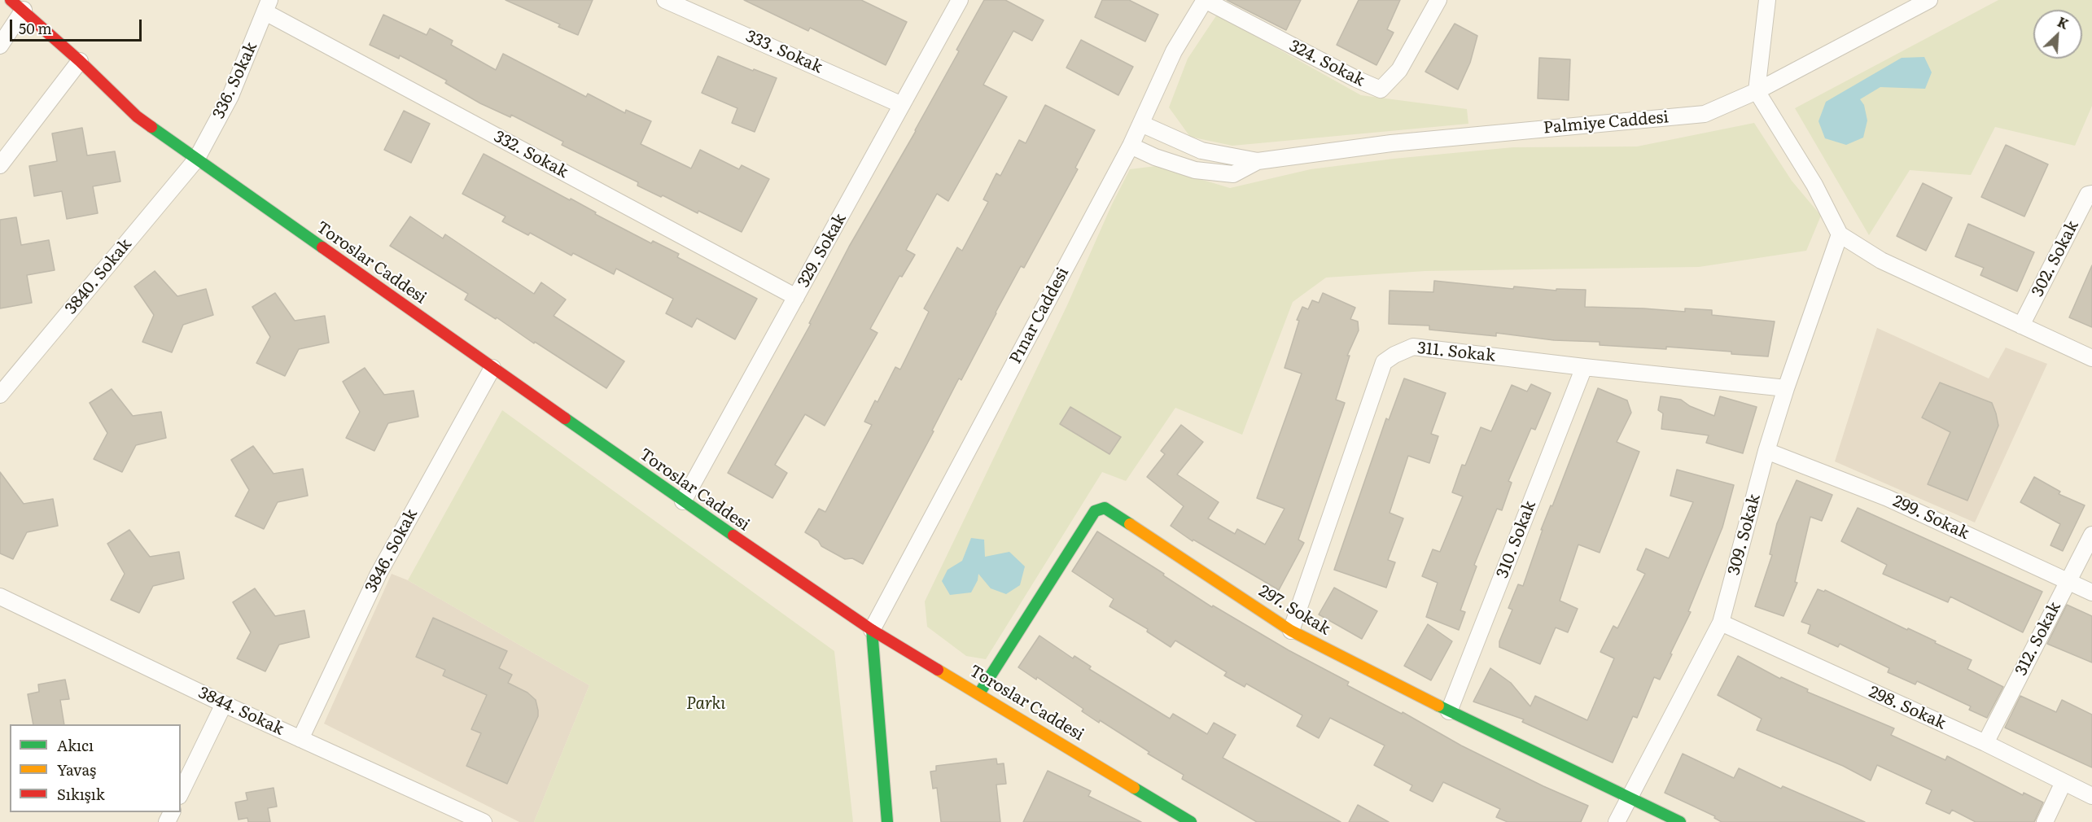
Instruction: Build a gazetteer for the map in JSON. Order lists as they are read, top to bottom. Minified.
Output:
{"streets":{"main road":["Toroslar Caddesi","297. Sokak"],"street":["333. Sokak","324. Sokak","336. Sokak","Palmiye Caddesi","332. Sokak","329. Sokak","302. Sokak","3840. Sokak","Pınar Caddesi","311. Sokak","299. Sokak","309. Sokak","310. Sokak","3846. Sokak","312. Sokak","298. Sokak","3844. Sokak"]},"crossings":[["333. Sokak","329. Sokak"],["324. Sokak","Pınar Caddesi"],["336. Sokak","332. Sokak"],["336. Sokak","Toroslar Caddesi"],["336. Sokak","3840. Sokak"],["Palmiye Caddesi","Pınar Caddesi"],["332. Sokak","329. Sokak"],["329. Sokak","Toroslar Caddesi"],["Toroslar Caddesi","3840. Sokak"],["Toroslar Caddesi","Pınar Caddesi"],["Toroslar Caddesi","3846. Sokak"],["Toroslar Caddesi","297. Sokak"],["311. Sokak","309. Sokak"],["311. Sokak","310. Sokak"],["311. Sokak","297. Sokak"],["299. Sokak","309. Sokak"],["299. Sokak","312. Sokak"],["309. Sokak","297. Sokak"],["309. Sokak","298. Sokak"],["310. Sokak","297. Sokak"],["3846. Sokak","3844. Sokak"],["312. Sokak","298. Sokak"]],"parks":["Parkı"],"legend":["Akıcı","Yavaş","Sıkışık"],"scale_bar":"50 m","north":"top right"}
